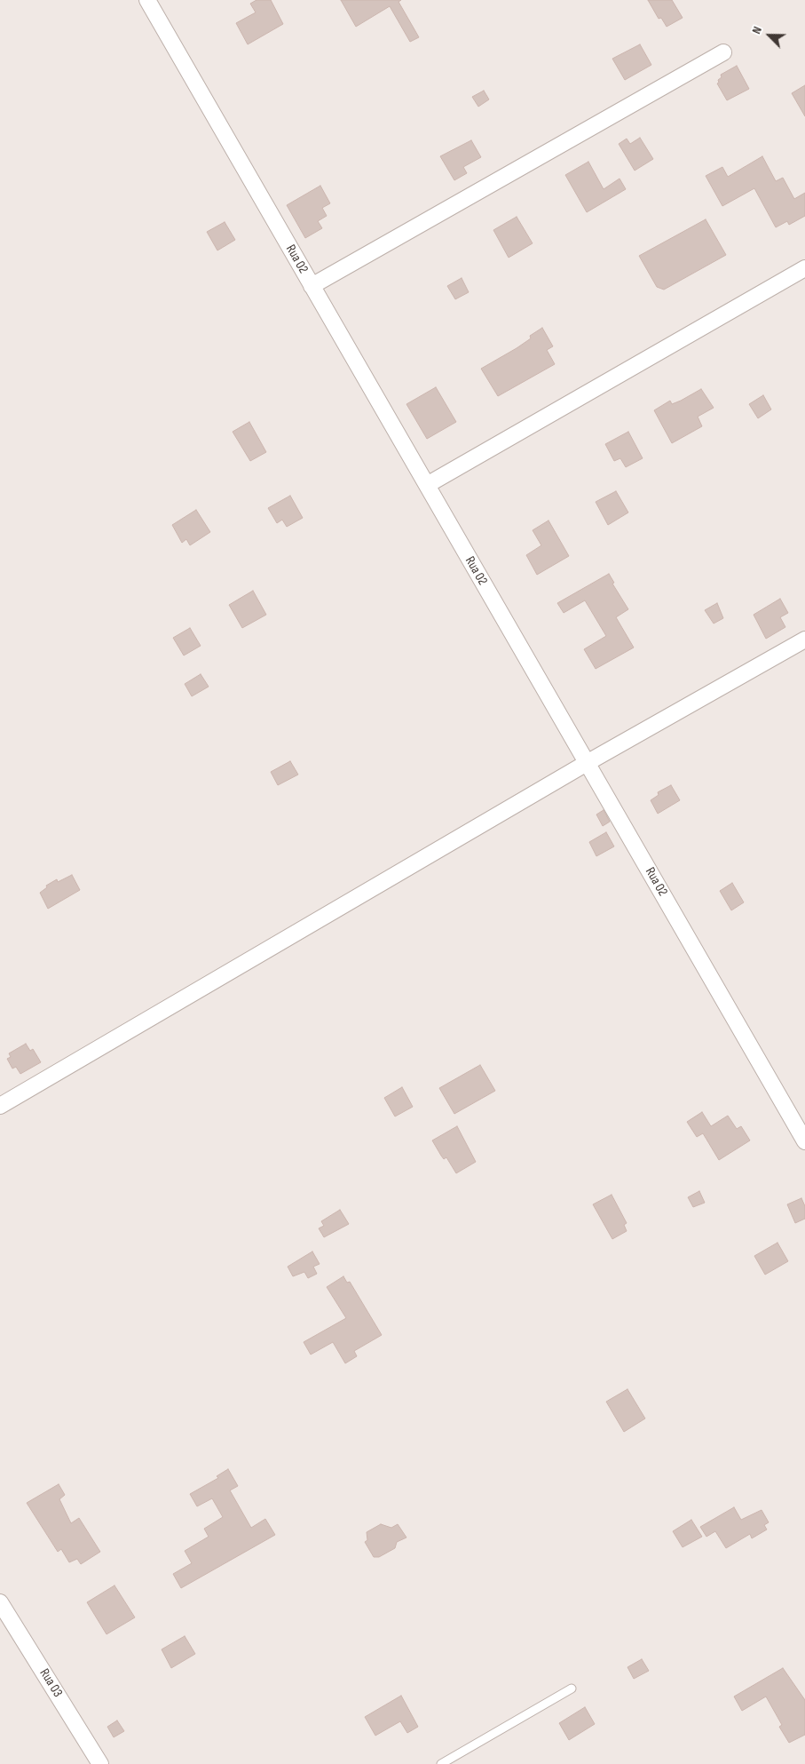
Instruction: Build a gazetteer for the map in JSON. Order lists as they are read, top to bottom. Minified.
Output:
{"streets":{"street":["Rua 02","Rua 03"]},"north":"top left"}
